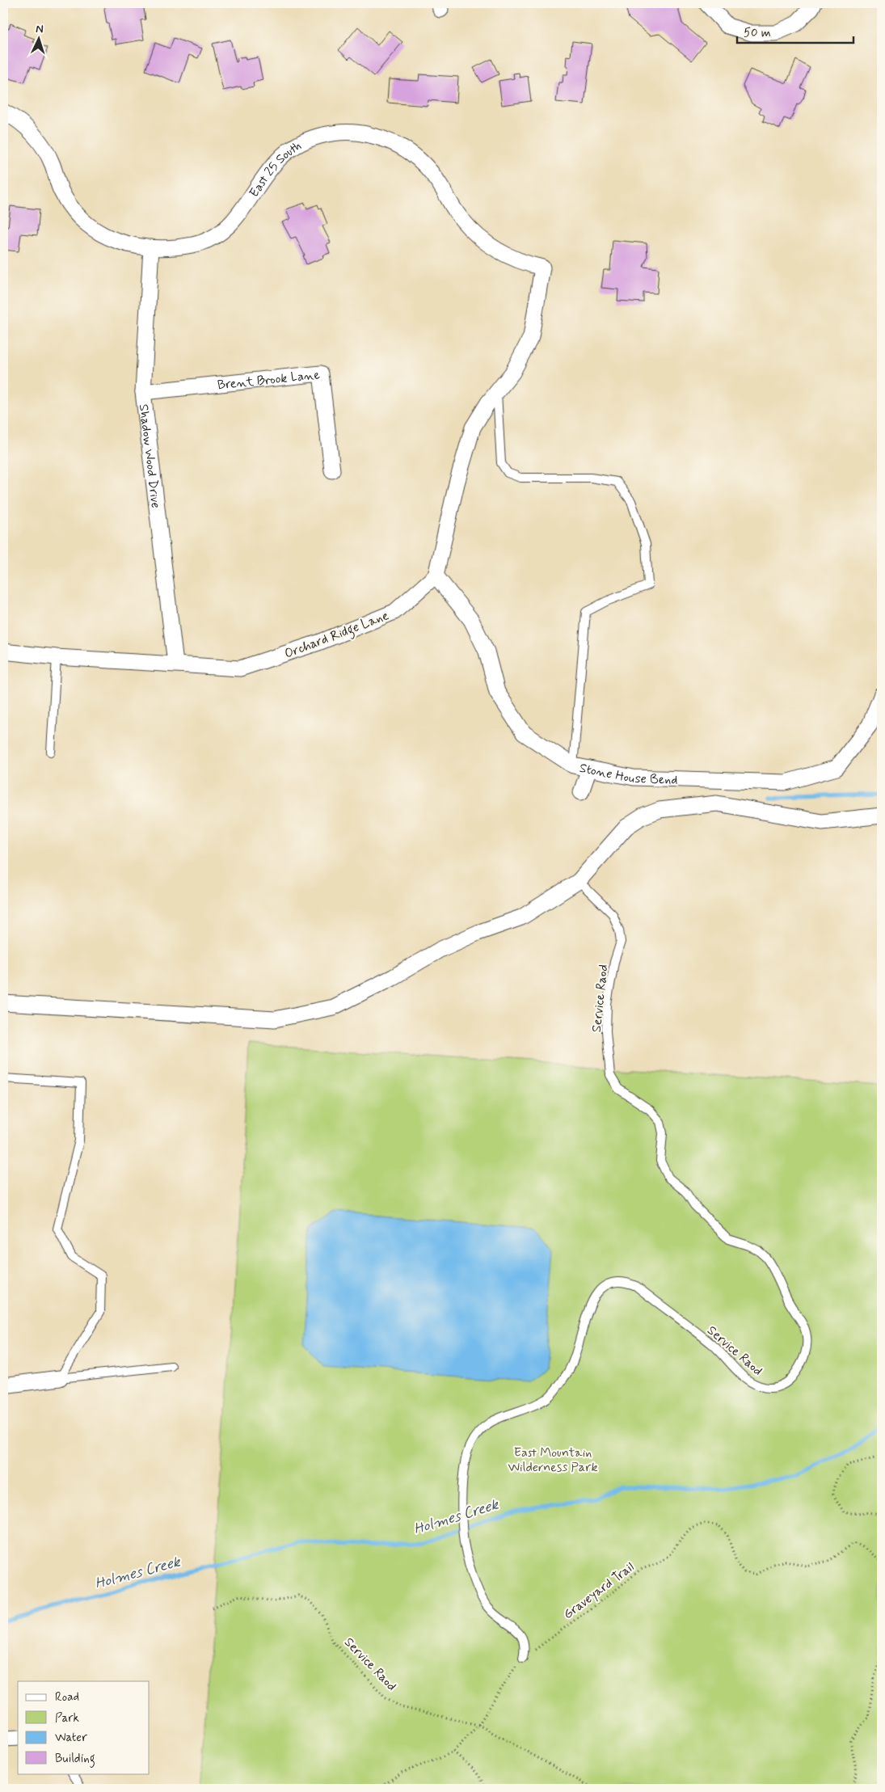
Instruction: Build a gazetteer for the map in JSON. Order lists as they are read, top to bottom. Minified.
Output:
{"streets":{"street":["East 25 South","Brent Brook Lane","Shadow Wood Drive","Orchard Ridge Lane","Stone House Bend"],"lane":["Service Raod"],"path":["Graveyard Trail"]},"crossings":[["East 25 South","Shadow Wood Drive"],["Brent Brook Lane","Shadow Wood Drive"],["Shadow Wood Drive","Orchard Ridge Lane"],["Orchard Ridge Lane","Stone House Bend"],["Service Raod","Graveyard Trail"]],"water":["Holmes Creek"],"parks":["East Mountain Wilderness Park"],"legend":["Road","Park","Water","Building"],"scale_bar":"50 m","north":"top"}
